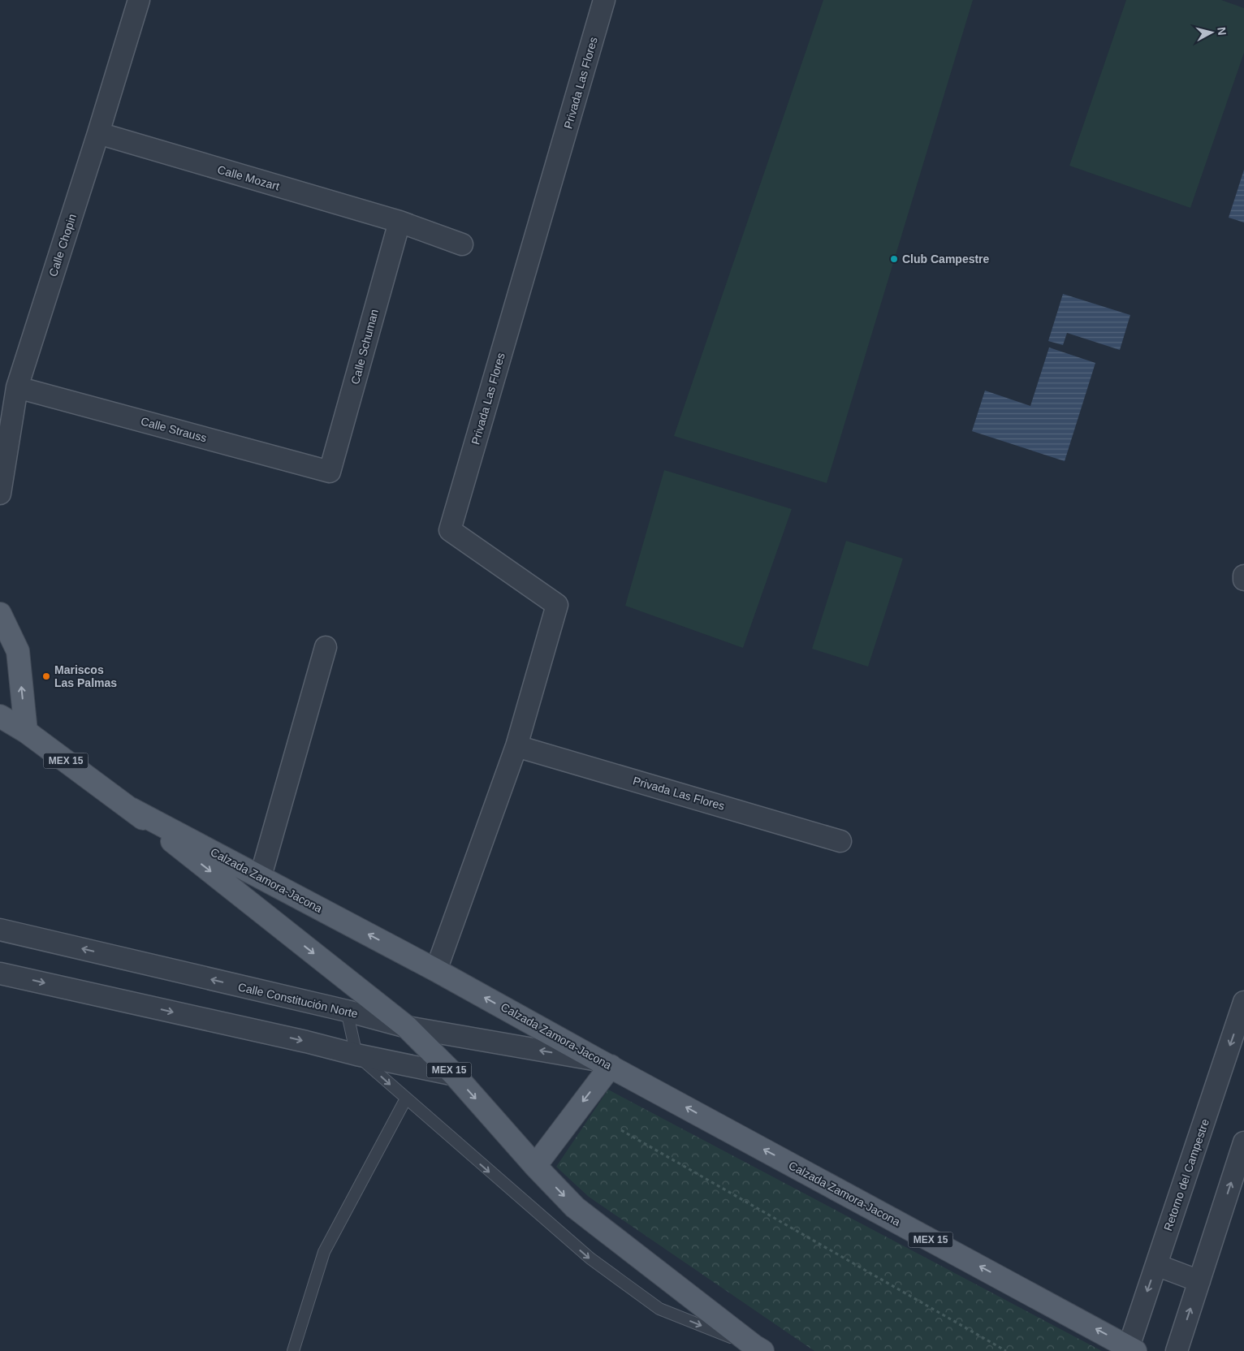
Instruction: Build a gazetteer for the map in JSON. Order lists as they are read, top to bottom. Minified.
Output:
{"streets":{"main road":["MEX 15","Calzada Zamora-Jacona"],"street":["Privada Las Flores","Calle Mozart","Calle Chopin","Calle Schuman","Calle Strauss","Calle Constitución Norte","Retorno del Campestre"]},"crossings":[["Privada Las Flores","Calzada Zamora-Jacona"],["Calle Mozart","Calle Chopin"],["Calle Mozart","Calle Schuman"],["Calle Chopin","Calle Strauss"],["Calle Schuman","Calle Strauss"],["MEX 15","Calzada Zamora-Jacona"],["Calzada Zamora-Jacona","Calle Constitución Norte"],["Calzada Zamora-Jacona","Retorno del Campestre"]],"places":["Club Campestre","Mariscos Las Palmas"],"north":"right"}
